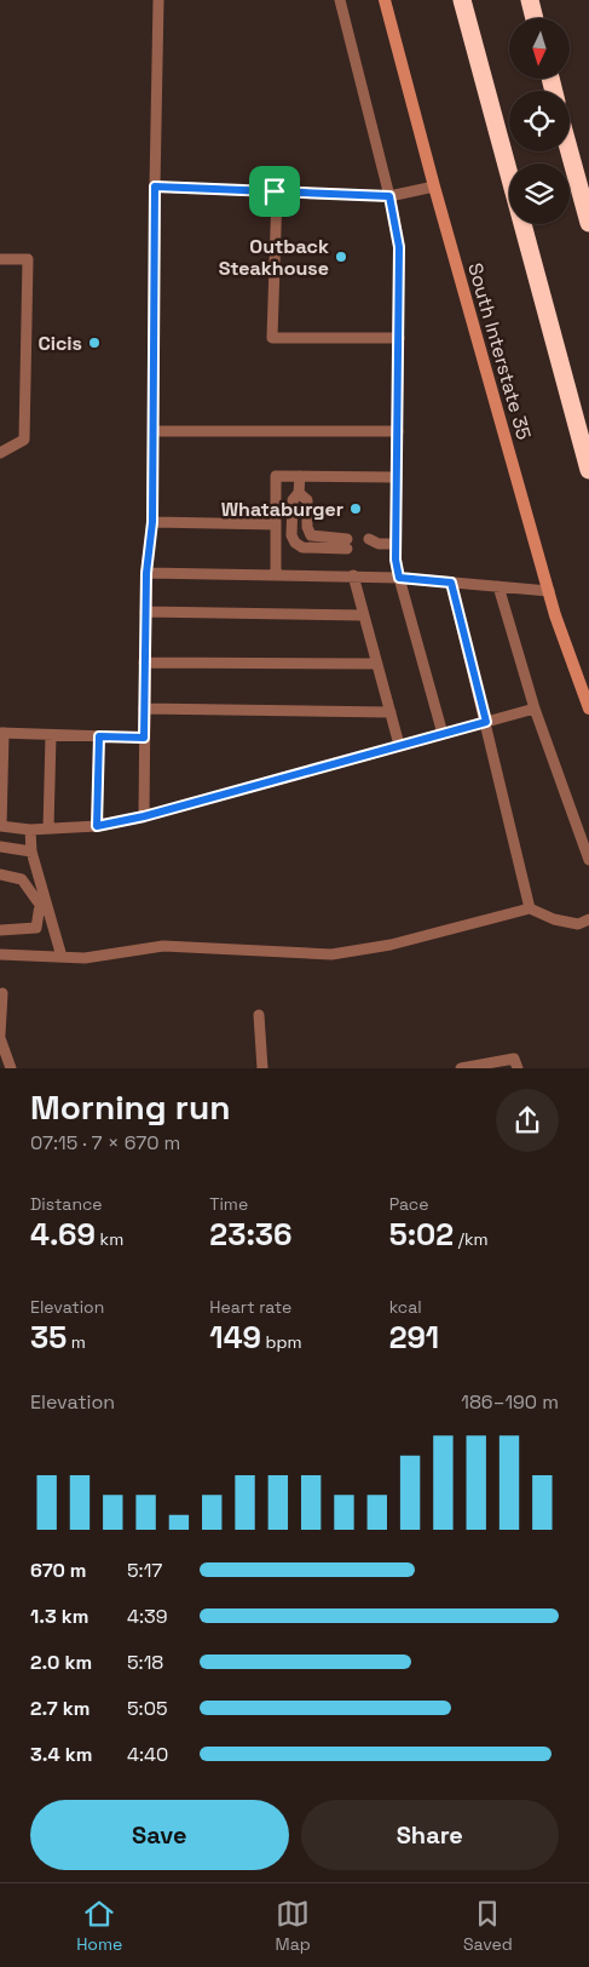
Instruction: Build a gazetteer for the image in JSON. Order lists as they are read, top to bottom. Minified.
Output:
{"streets":{"main road":["South Interstate 35"]},"places":["Outback Steakhouse","Cicis","Whataburger"],"north":"bottom","page":{"heading":["Morning run","07:15 · 7 × 670 m"],"stats":[["Distance","4.69 km"],["Time","23:36"],["Pace","5:02 /km"],["Elevation","35 m"],["Heart rate","149 bpm"],["kcal","291"]],"chart":["Elevation","186–190 m"],"list":[{"name":"670 m","note":"5:17"},{"name":"1.3 km","note":"4:39"},{"name":"2.0 km","note":"5:18"},{"name":"2.7 km","note":"5:05"},{"name":"3.4 km","note":"4:40"}],"buttons":["Save","Share"],"tabs":["Home","Map","Saved"]}}
